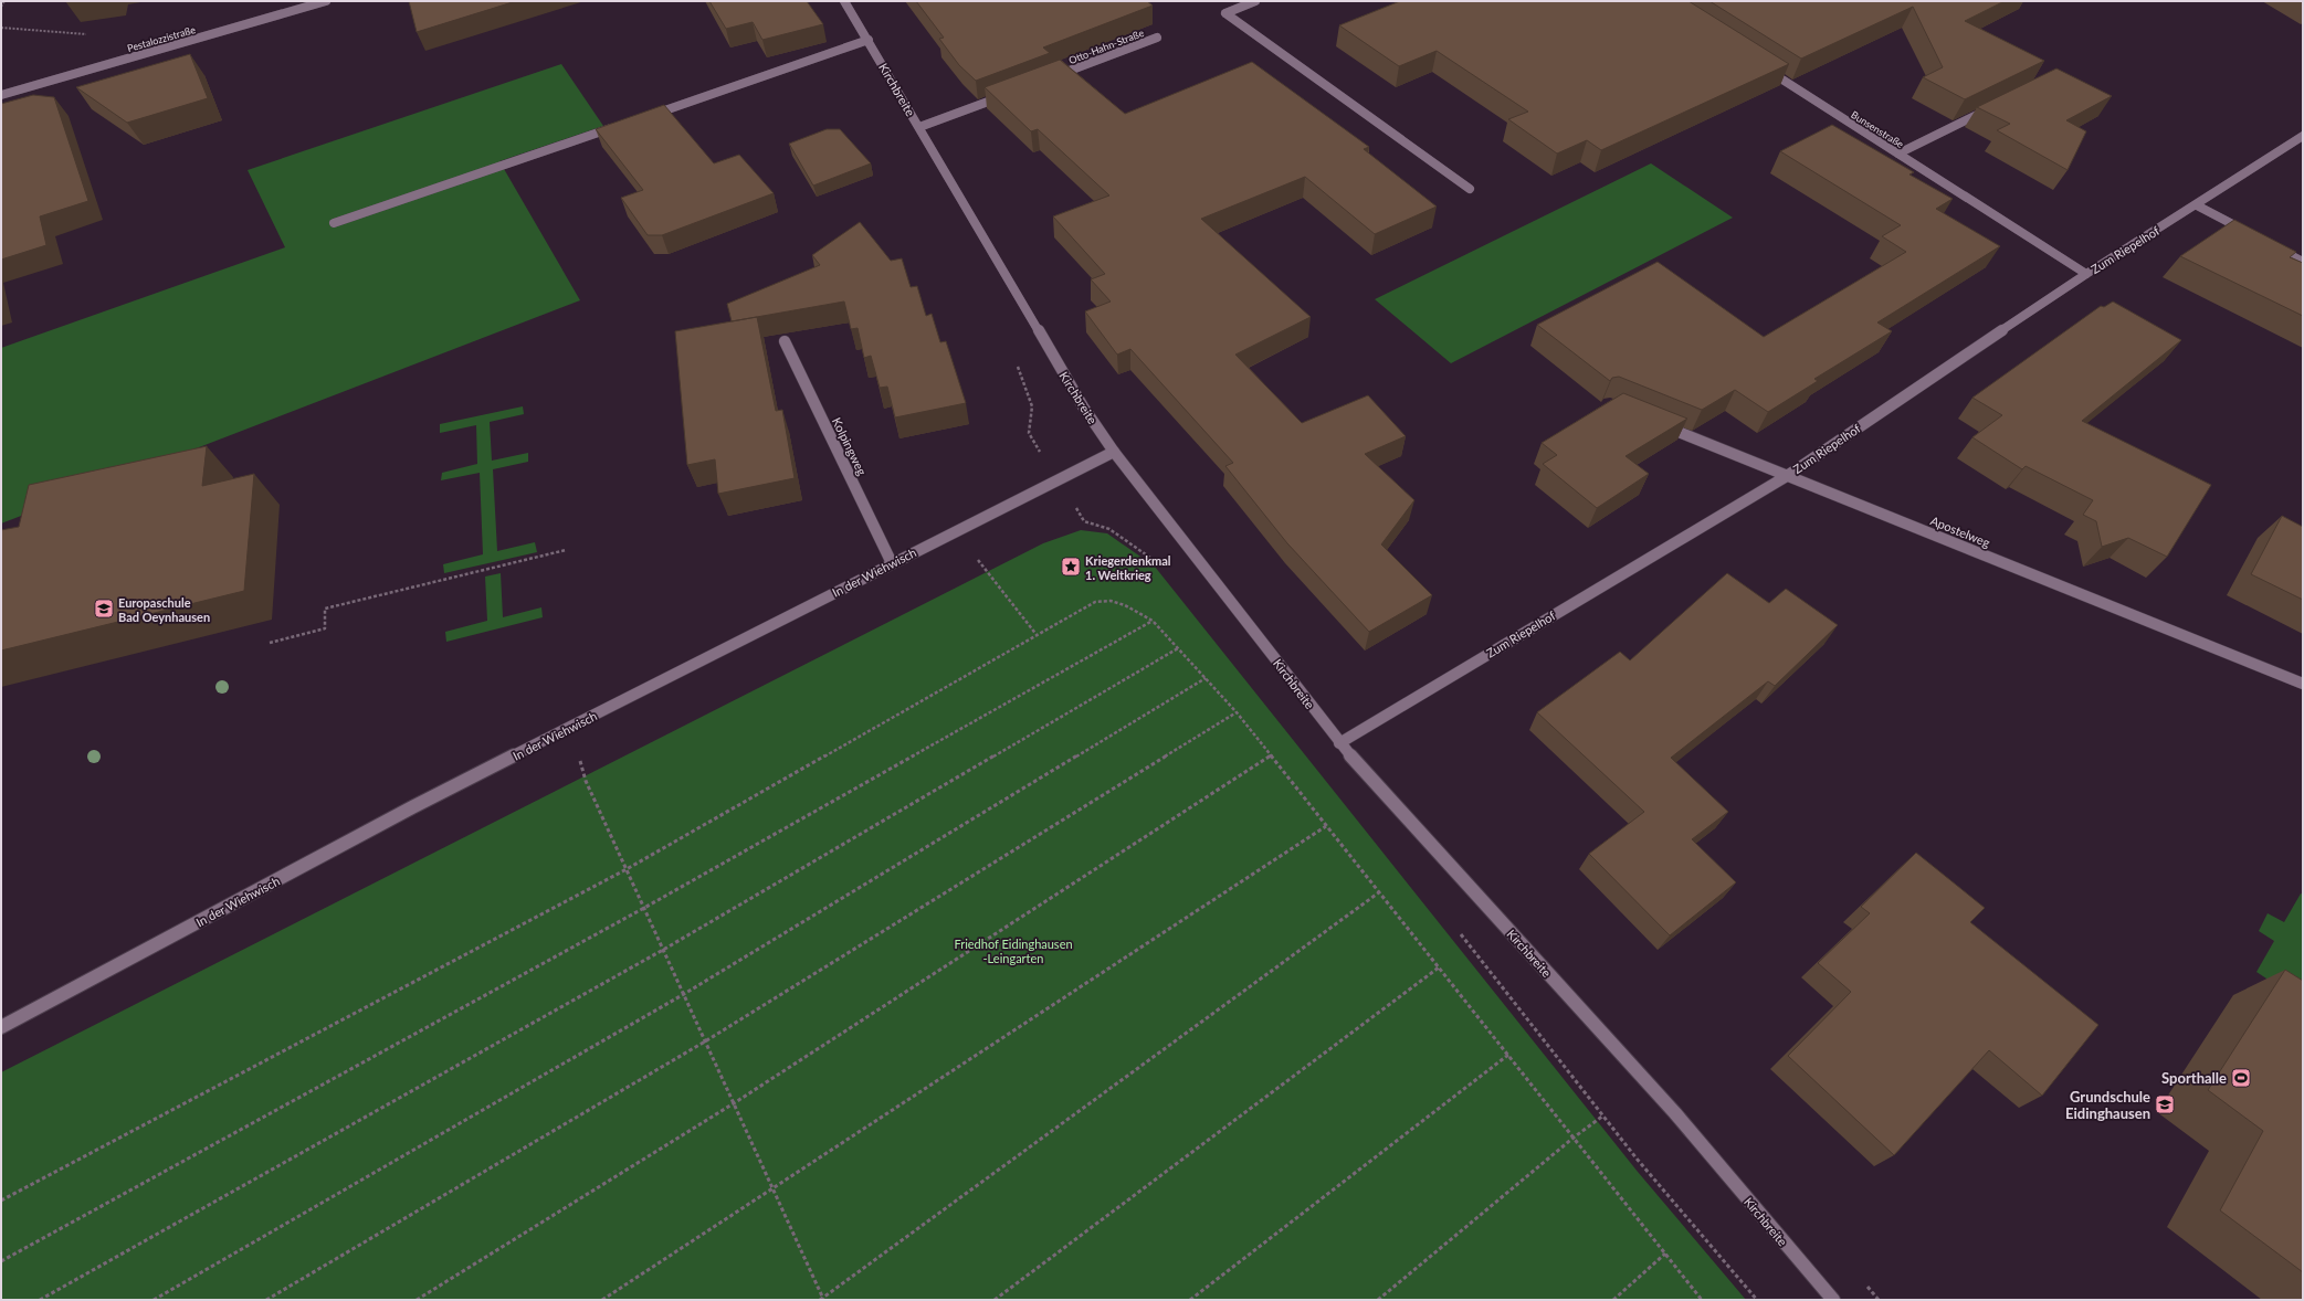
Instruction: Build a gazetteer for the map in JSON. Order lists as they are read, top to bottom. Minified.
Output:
{"streets":{"street":["Pestalozzistraße","Otto-Hahn-Straße","Kirchbreite","Bunsenstraße","Zum Riepelhof","Kolpingweg","Apostelweg","In der Wiehwisch"]},"crossings":[["Kirchbreite","Zum Riepelhof"],["Kirchbreite","In der Wiehwisch"],["Bunsenstraße","Zum Riepelhof"],["Zum Riepelhof","Apostelweg"],["Kolpingweg","In der Wiehwisch"]],"parks":["Friedhof Eidinghausen -Leingarten"],"places":{"place":["Kriegerdenkmal 1. Weltkrieg"],"school or university":["Europaschule Bad Oeynhausen","Grundschule Eidinghausen"],"sports":["Sporthalle"]}}
